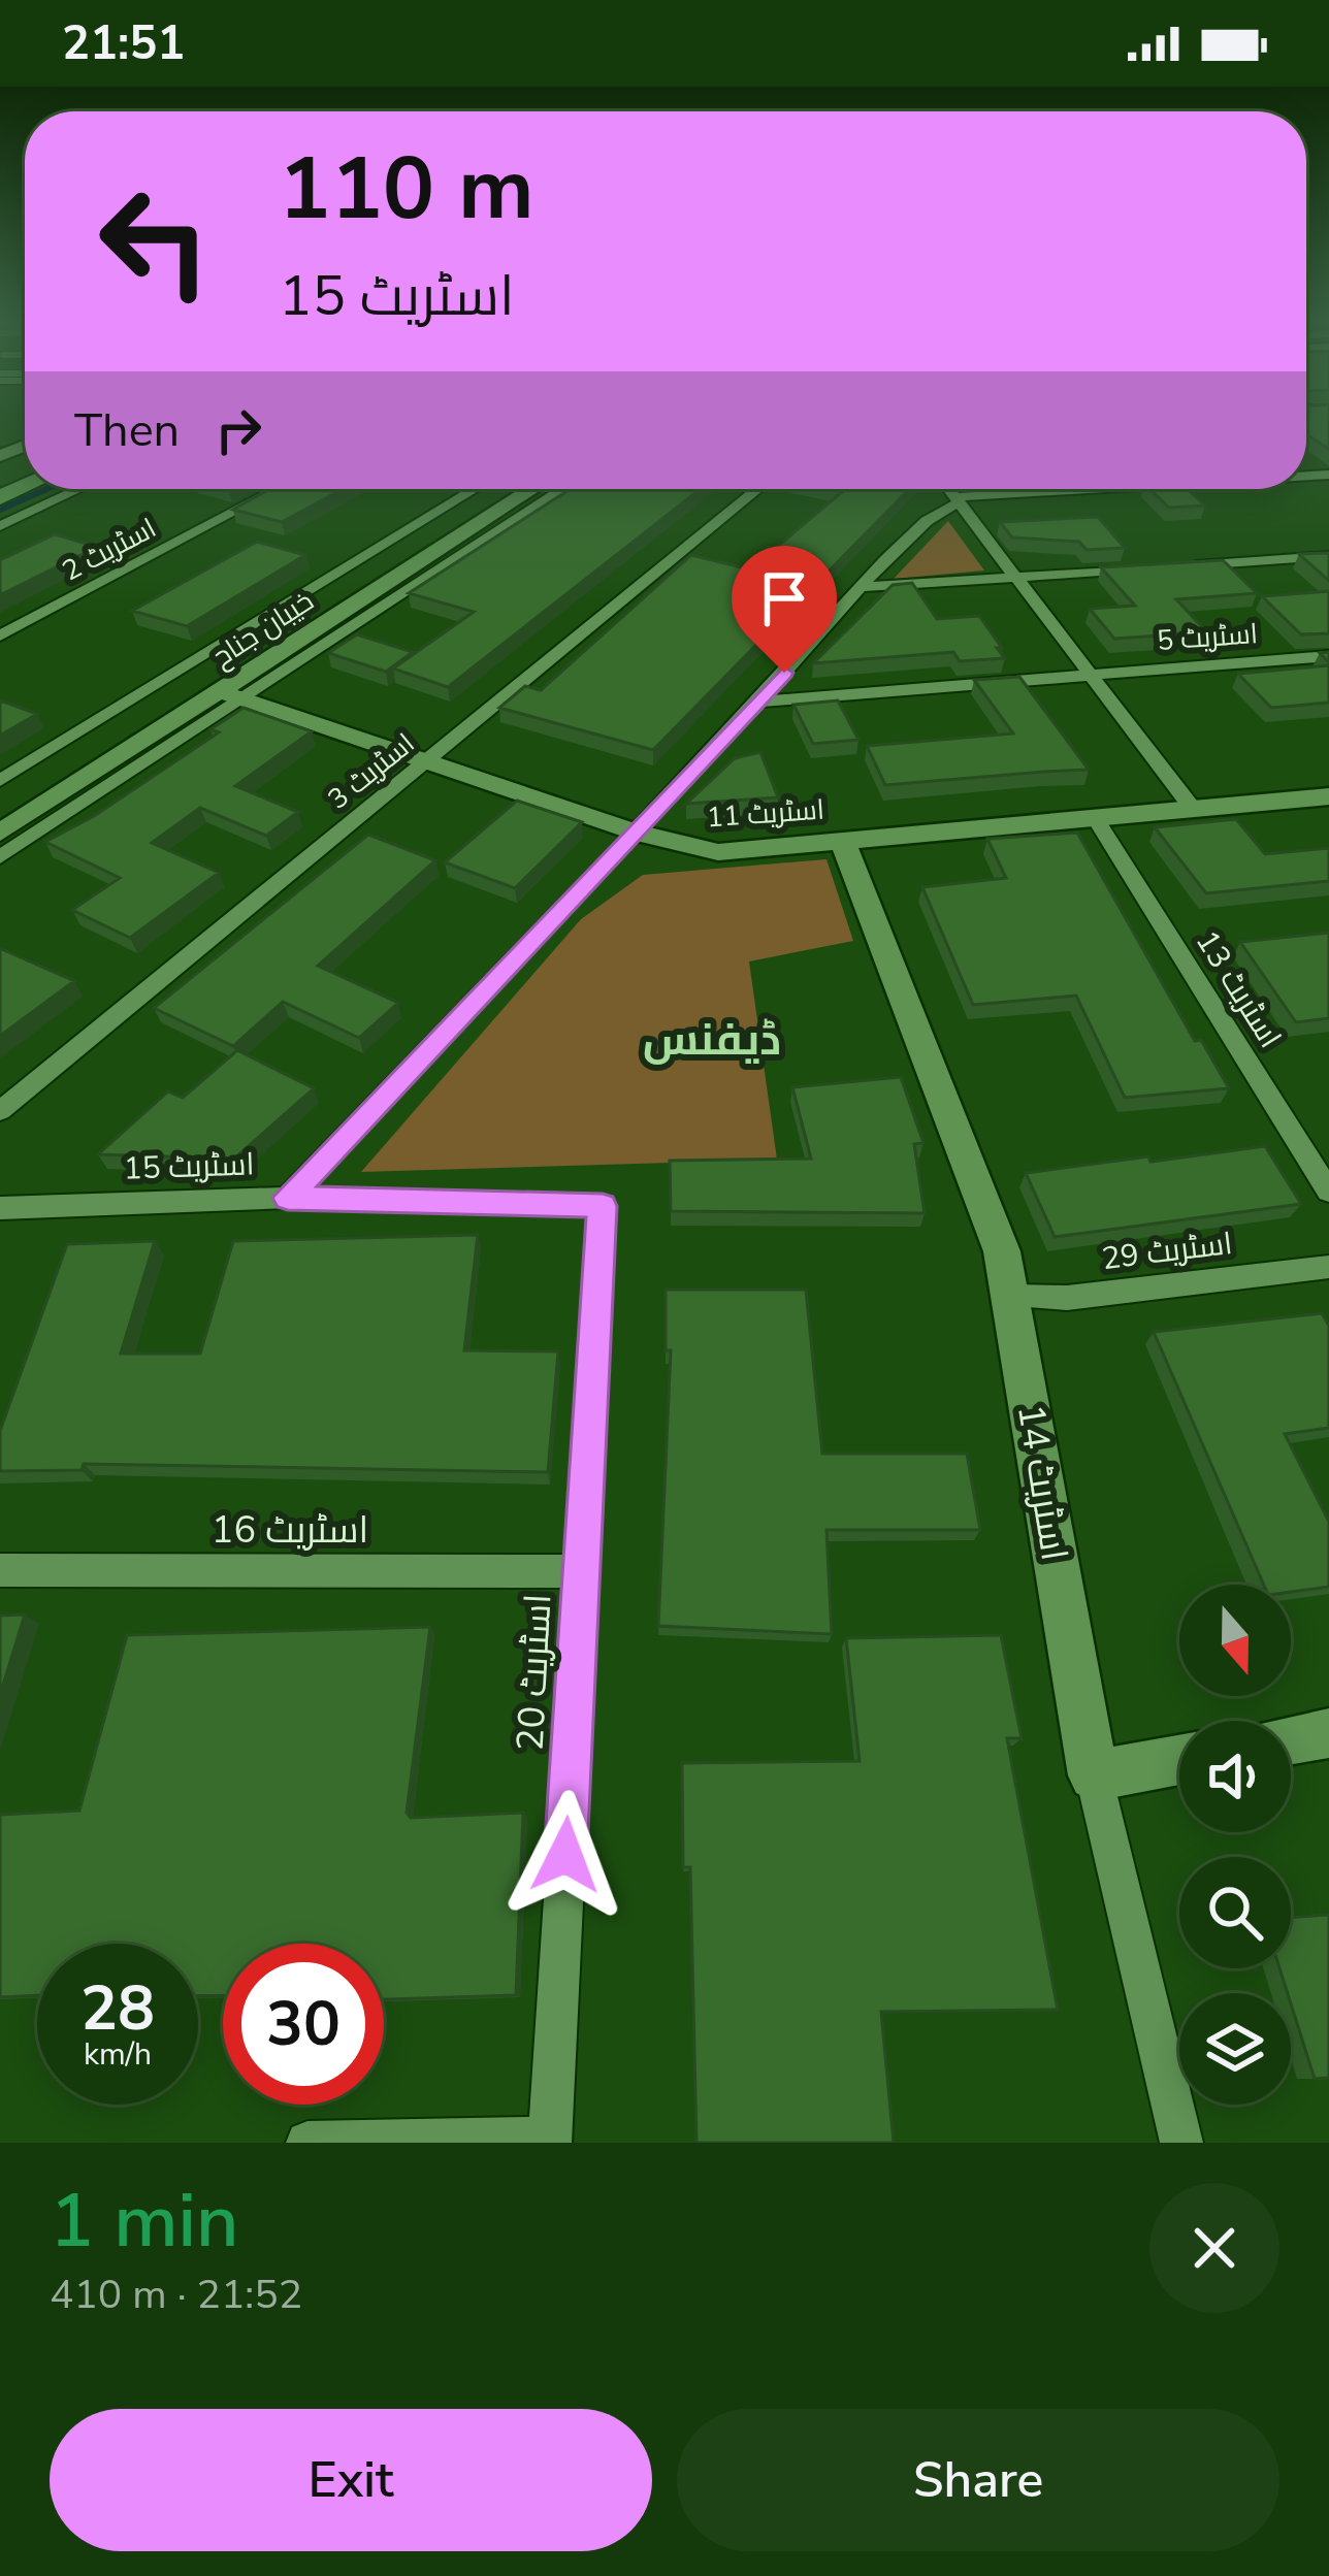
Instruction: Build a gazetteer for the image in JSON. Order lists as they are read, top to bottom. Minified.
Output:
{"streets":{"street":["اسٹریٹ 2","خیبان جناح","اسٹریٹ 5","اسٹریٹ 3","اسٹریٹ 11","اسٹریٹ 13","اسٹریٹ 15","اسٹریٹ 29","اسٹریٹ 14","اسٹریٹ 16","اسٹریٹ 20"]},"crossings":[["خیبان جناح","اسٹریٹ 11"],["اسٹریٹ 3","اسٹریٹ 11"],["اسٹریٹ 11","اسٹریٹ 13"],["اسٹریٹ 11","اسٹریٹ 14"],["اسٹریٹ 15","اسٹریٹ 20"],["اسٹریٹ 29","اسٹریٹ 14"],["اسٹریٹ 16","اسٹریٹ 20"]],"districts":["ڈیفنس"],"north":"bottom","page":{"status":"21:51","turn":["110 m","اسٹریٹ 15"],"then":"Then","speed":"28 km/h","limit":"30","heading":["1 min","410 m · 21:52"],"buttons":["Exit","Share"]}}
